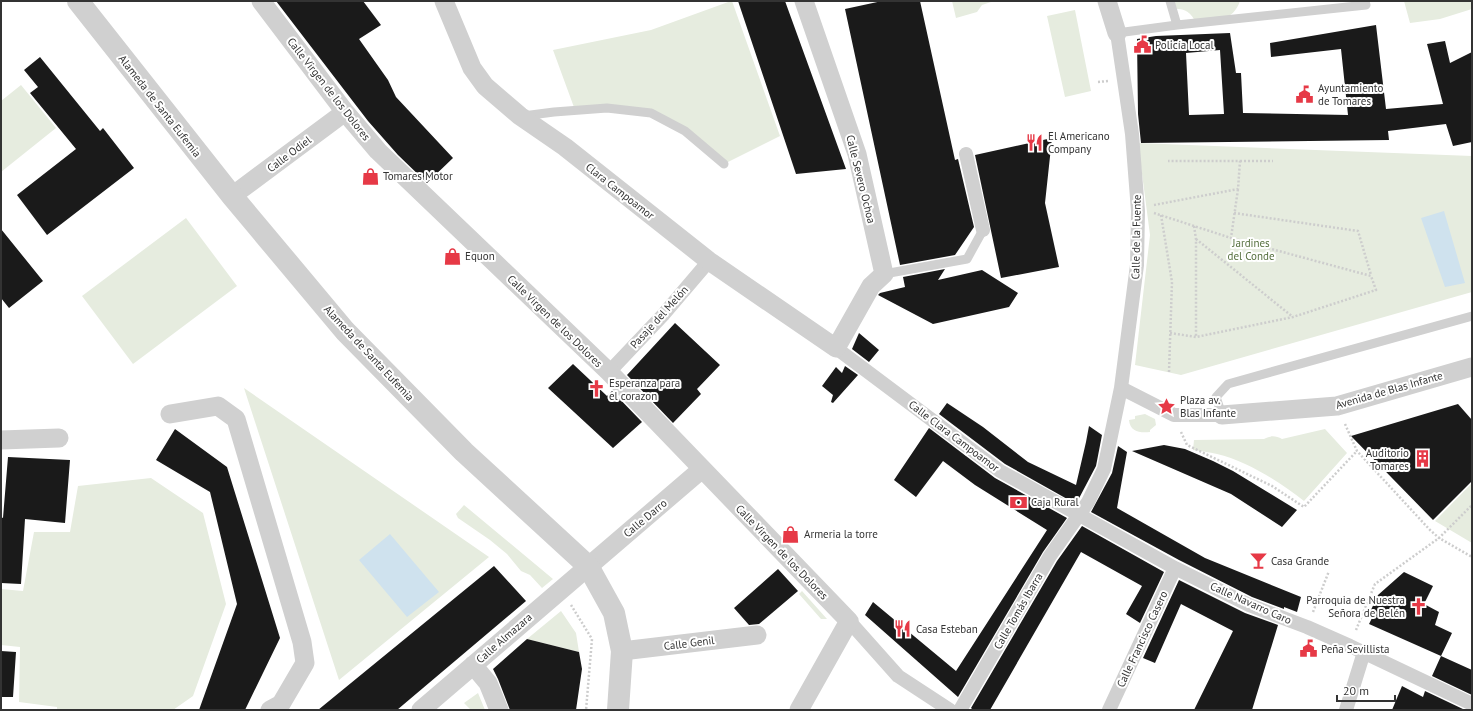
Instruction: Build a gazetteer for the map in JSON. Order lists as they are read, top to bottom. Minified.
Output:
{"streets":{"street":["Calle Virgen de los Dolores","Alameda de Santa Eufemia","Calle Odiel","Calle Severo Ochoa","Clara Campoamor","Calle de la Fuente","Pasaje del Melón","Avenida de Blas Infante","Calle Clara Campoamor","Calle Darro","Calle Navarro Caro","Calle Tomás Ibarra","Calle Almazara","Calle Francisco Casero","Calle Genil"]},"crossings":[["Calle Virgen de los Dolores","Calle Odiel"],["Calle Virgen de los Dolores","Pasaje del Melón"],["Calle Virgen de los Dolores","Calle Darro"],["Alameda de Santa Eufemia","Calle Odiel"],["Alameda de Santa Eufemia","Calle Darro"],["Alameda de Santa Eufemia","Calle Almazara"],["Alameda de Santa Eufemia","Calle Genil"],["Clara Campoamor","Pasaje del Melón"],["Clara Campoamor","Calle Clara Campoamor"],["Calle de la Fuente","Avenida de Blas Infante"],["Calle de la Fuente","Calle Clara Campoamor"],["Calle de la Fuente","Calle Navarro Caro"],["Calle de la Fuente","Calle Tomás Ibarra"],["Calle Clara Campoamor","Calle Navarro Caro"],["Calle Clara Campoamor","Calle Tomás Ibarra"],["Calle Darro","Calle Almazara"],["Calle Navarro Caro","Calle Tomás Ibarra"],["Calle Navarro Caro","Calle Francisco Casero"]],"parks":["Jardines del Conde"],"places":{"public building":["Policía Local","Ayuntamiento de Tomares","Peña Sevillista"],"restaurant":["El Americano Company","Casa Esteban"],"shop":["Tomares Motor","Equon","Armeria la torre"],"church":["Esperanza para el corazon","Parroquia de Nuestra Señora de Belén"],"place":["Plaza av. Blas Infante"],"building":["Auditorio Tomares"],"bank":["Caja Rural"],"bar":["Casa Grande"]},"scale_bar":"20 m"}
